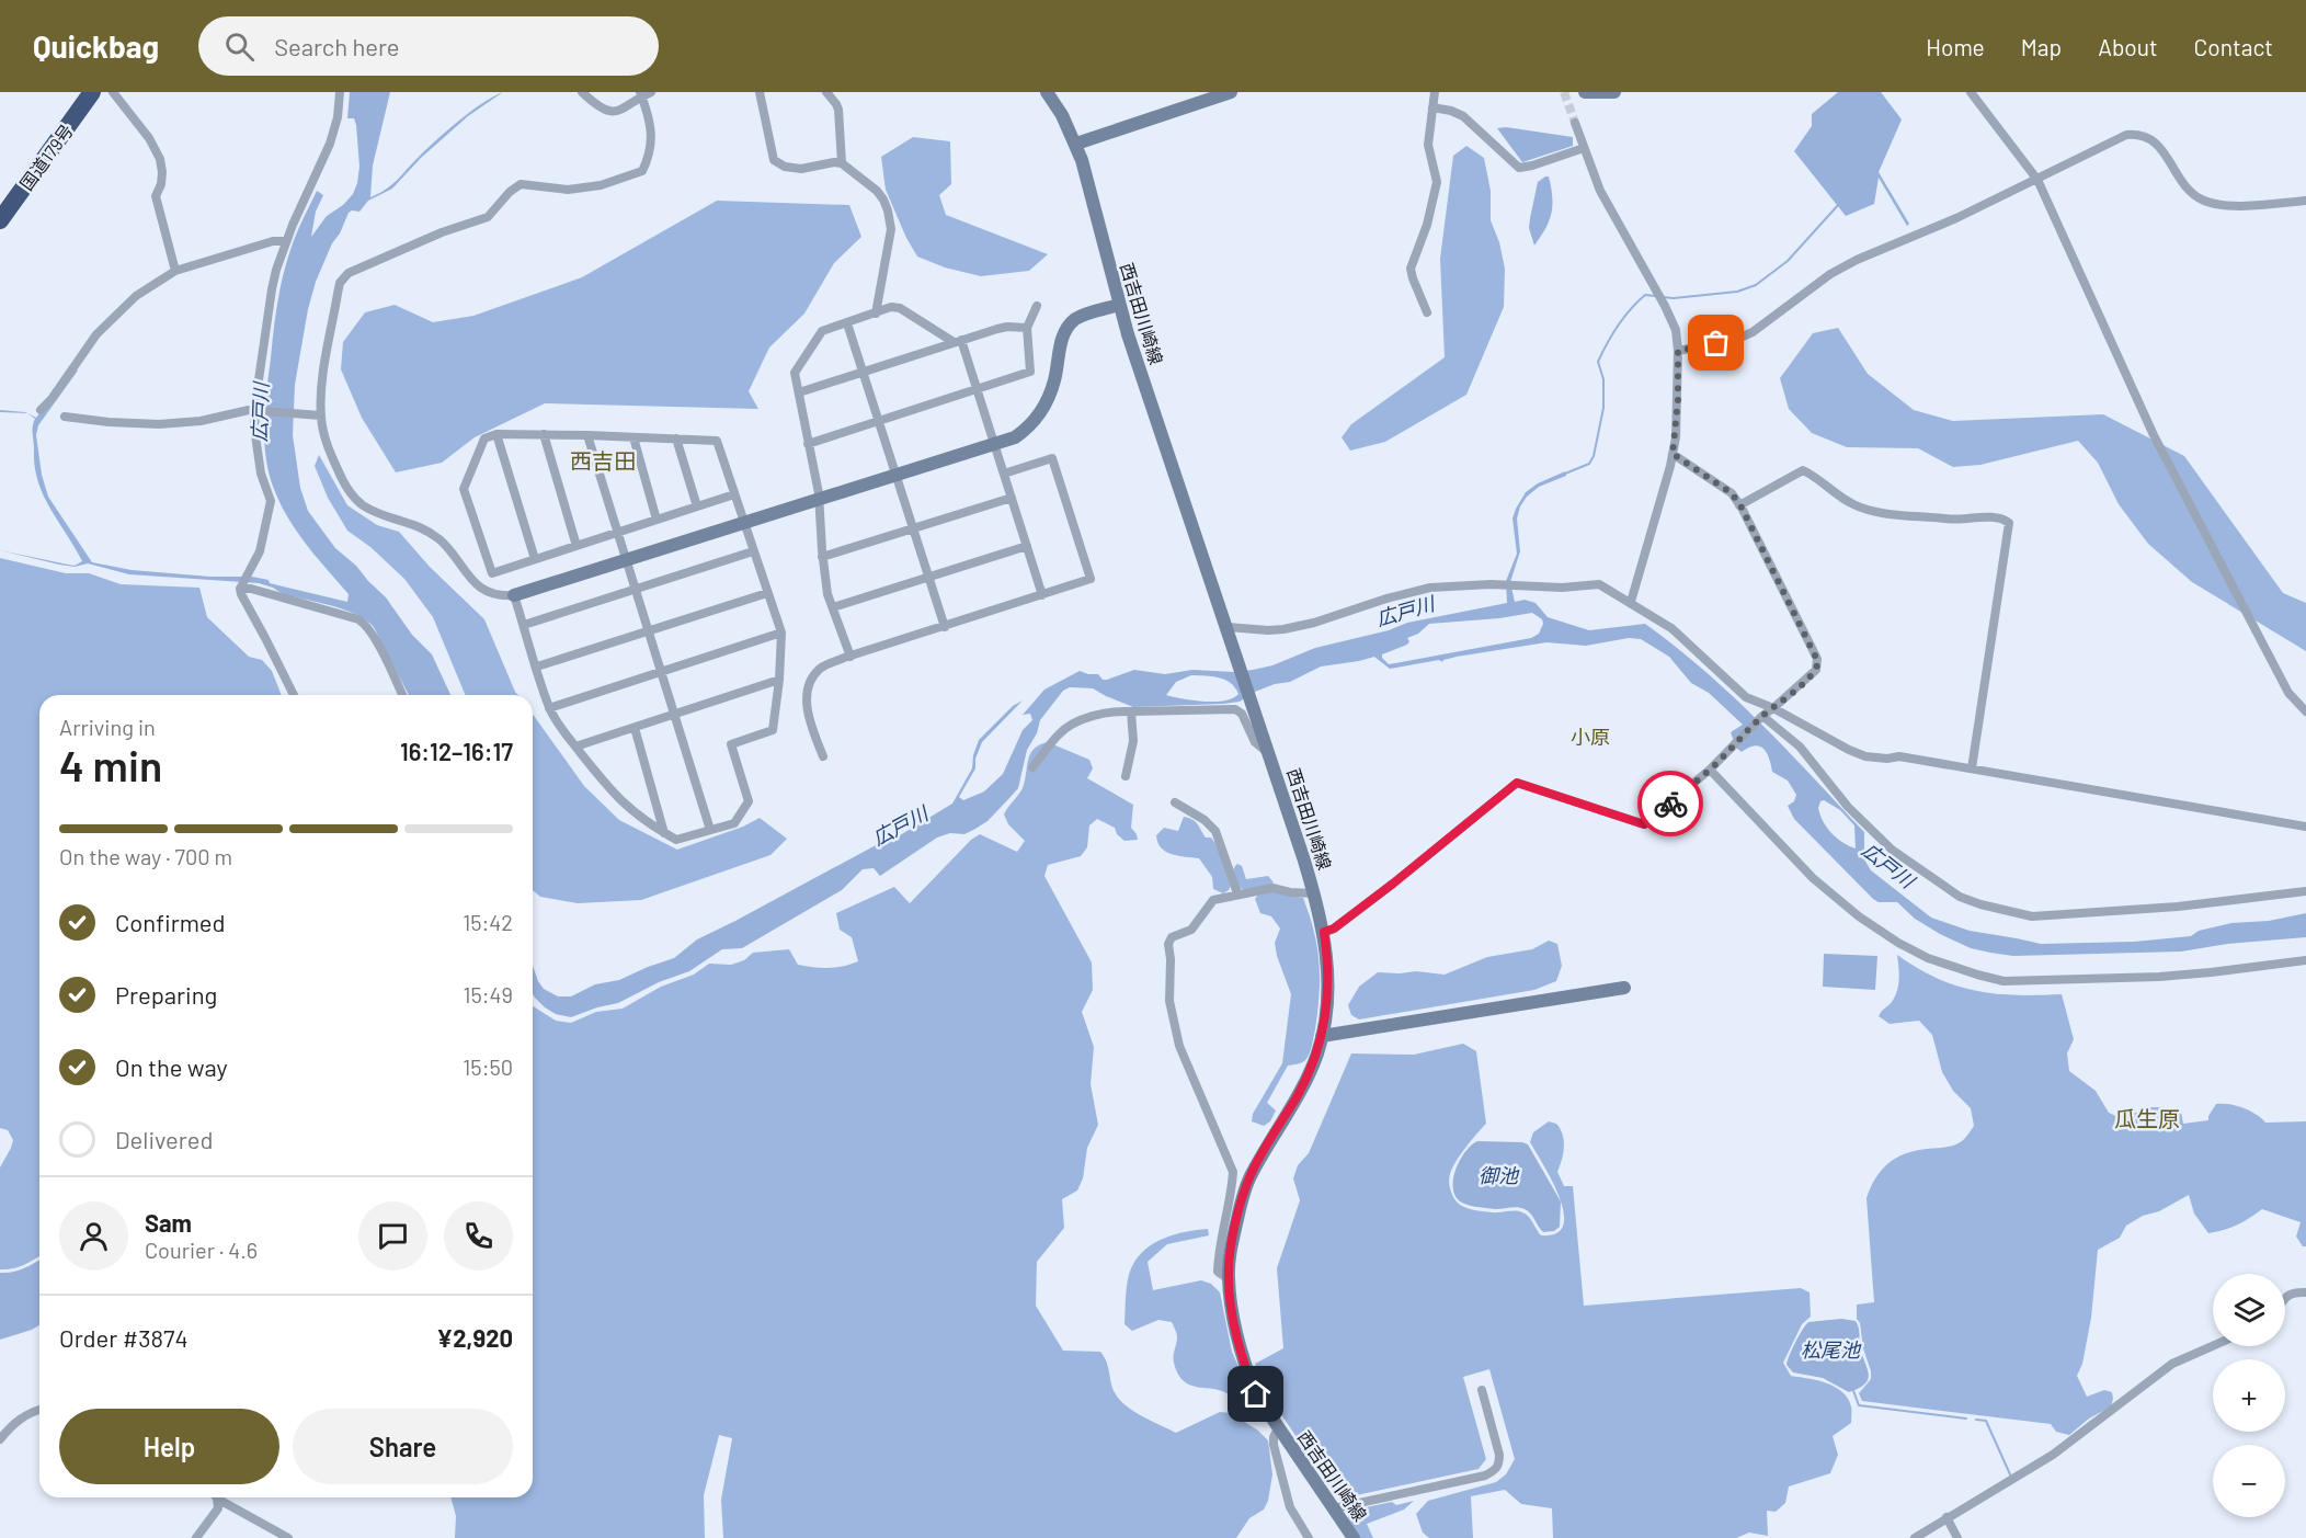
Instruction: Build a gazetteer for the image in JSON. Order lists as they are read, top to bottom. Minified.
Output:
{"streets":{"highway":["国道179号"],"main road":["西吉田川崎線"]},"districts":["西吉田","小原","瓜生原"],"water":["広戸川","御池","松尾池"],"page":{"header":"Quickbag","search":"Search here","nav":["Home","Map","About","Contact"],"heading":["4 min","Arriving in","16:12–16:17"],"panel":["Sam","Courier · 4.6","Order #3874","¥2,920"],"bar":"On the way · 700 m","list":[["Confirmed","15:42"],["Preparing","15:49"],["On the way","15:50"],"Delivered"],"map_buttons":["+","−"],"buttons":["Help","Share"]}}
